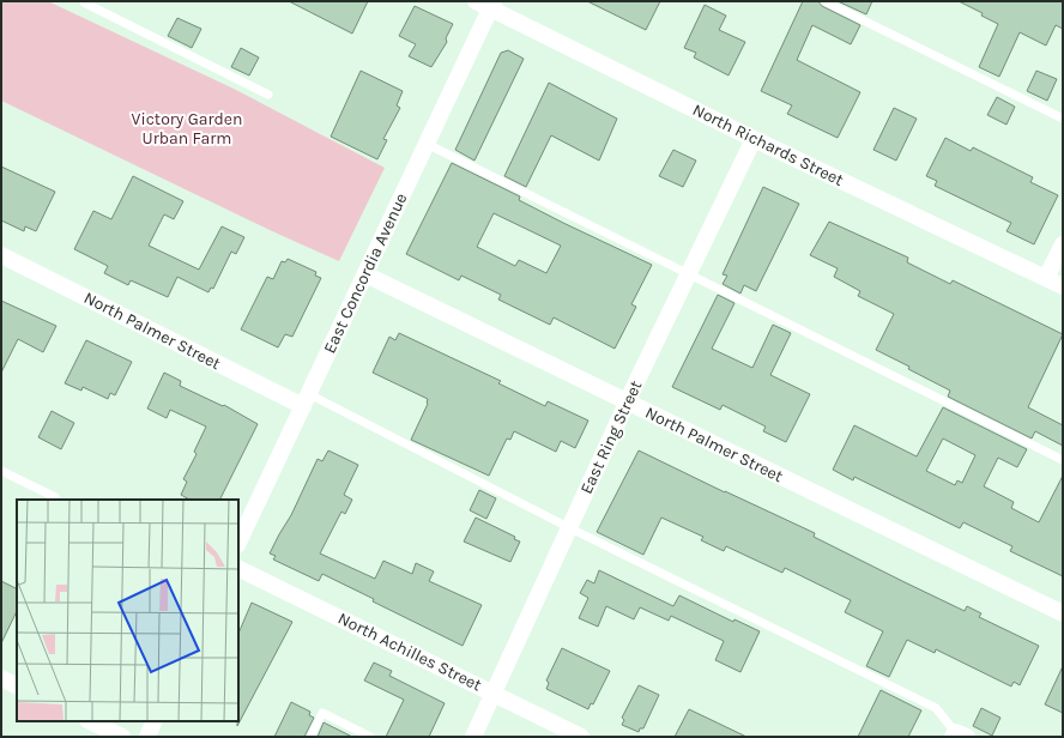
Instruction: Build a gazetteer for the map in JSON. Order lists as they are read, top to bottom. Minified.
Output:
{"streets":{"street":["North Richards Street","East Concordia Avenue","North Palmer Street","East Ring Street","North Achilles Street"]},"crossings":[["North Richards Street","East Concordia Avenue"],["North Richards Street","East Ring Street"],["East Concordia Avenue","North Palmer Street"],["North Palmer Street","East Ring Street"],["East Ring Street","North Achilles Street"]],"parks":["Victory Garden Urban Farm"]}
